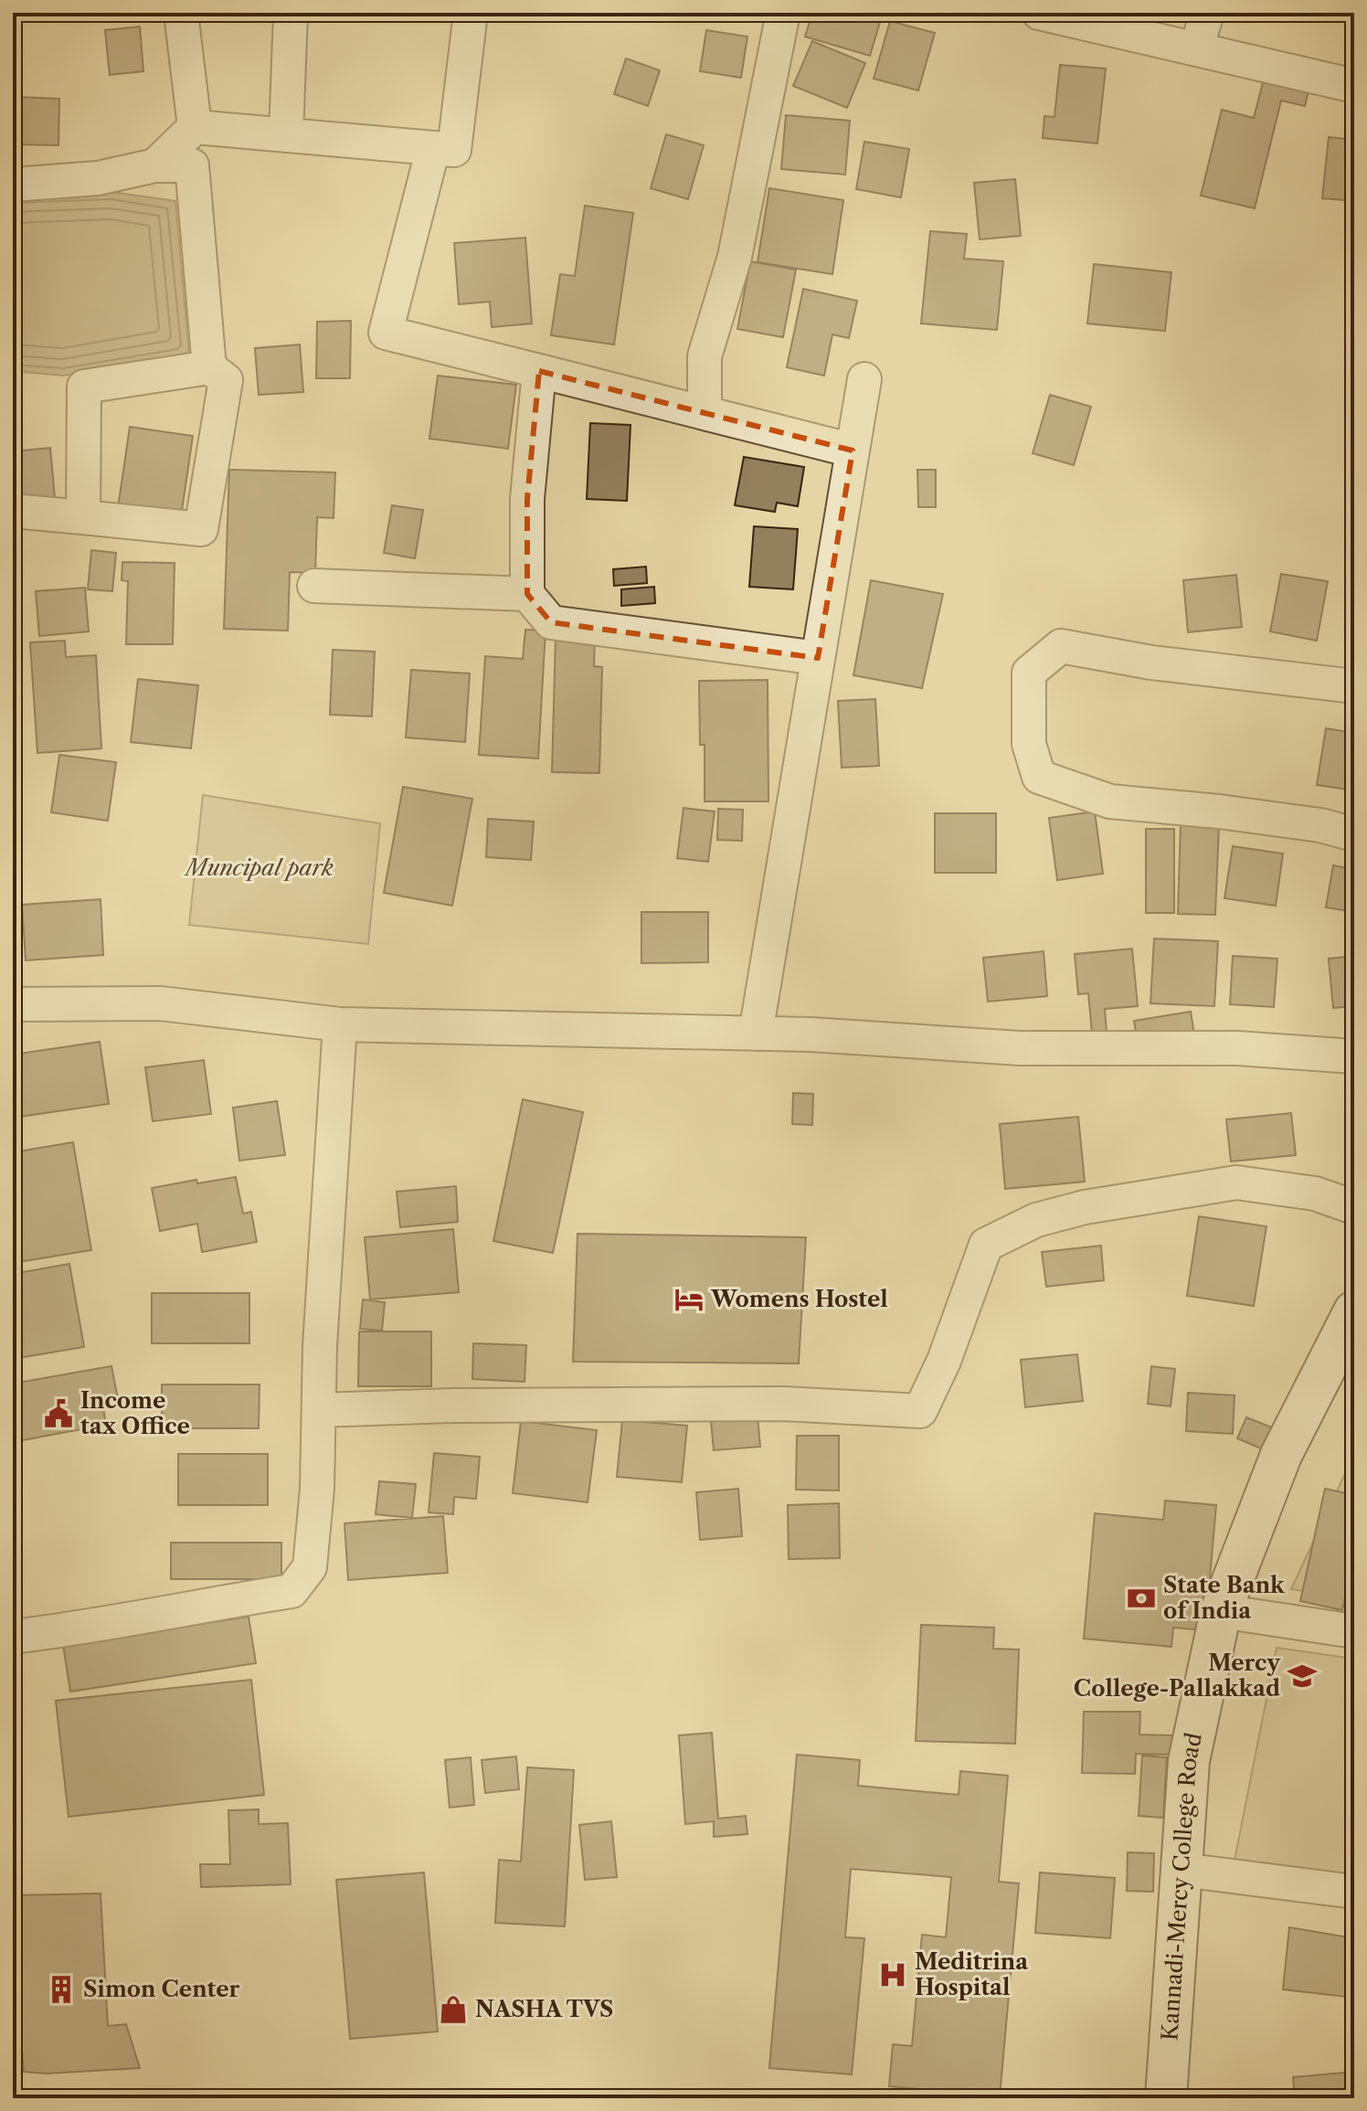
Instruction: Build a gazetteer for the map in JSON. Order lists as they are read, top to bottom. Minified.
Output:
{"streets":{"main road":["Kannadi-Mercy College Road"]},"parks":["Muncipal park"],"places":{"hotel":["Womens Hostel"],"public building":["Income tax Office"],"bank":["State Bank of India"],"school or university":["Mercy College-Pallakkad"],"hospital":["Meditrina Hospital"],"building":["Simon Center"],"shop":["NASHA TVS"]}}
